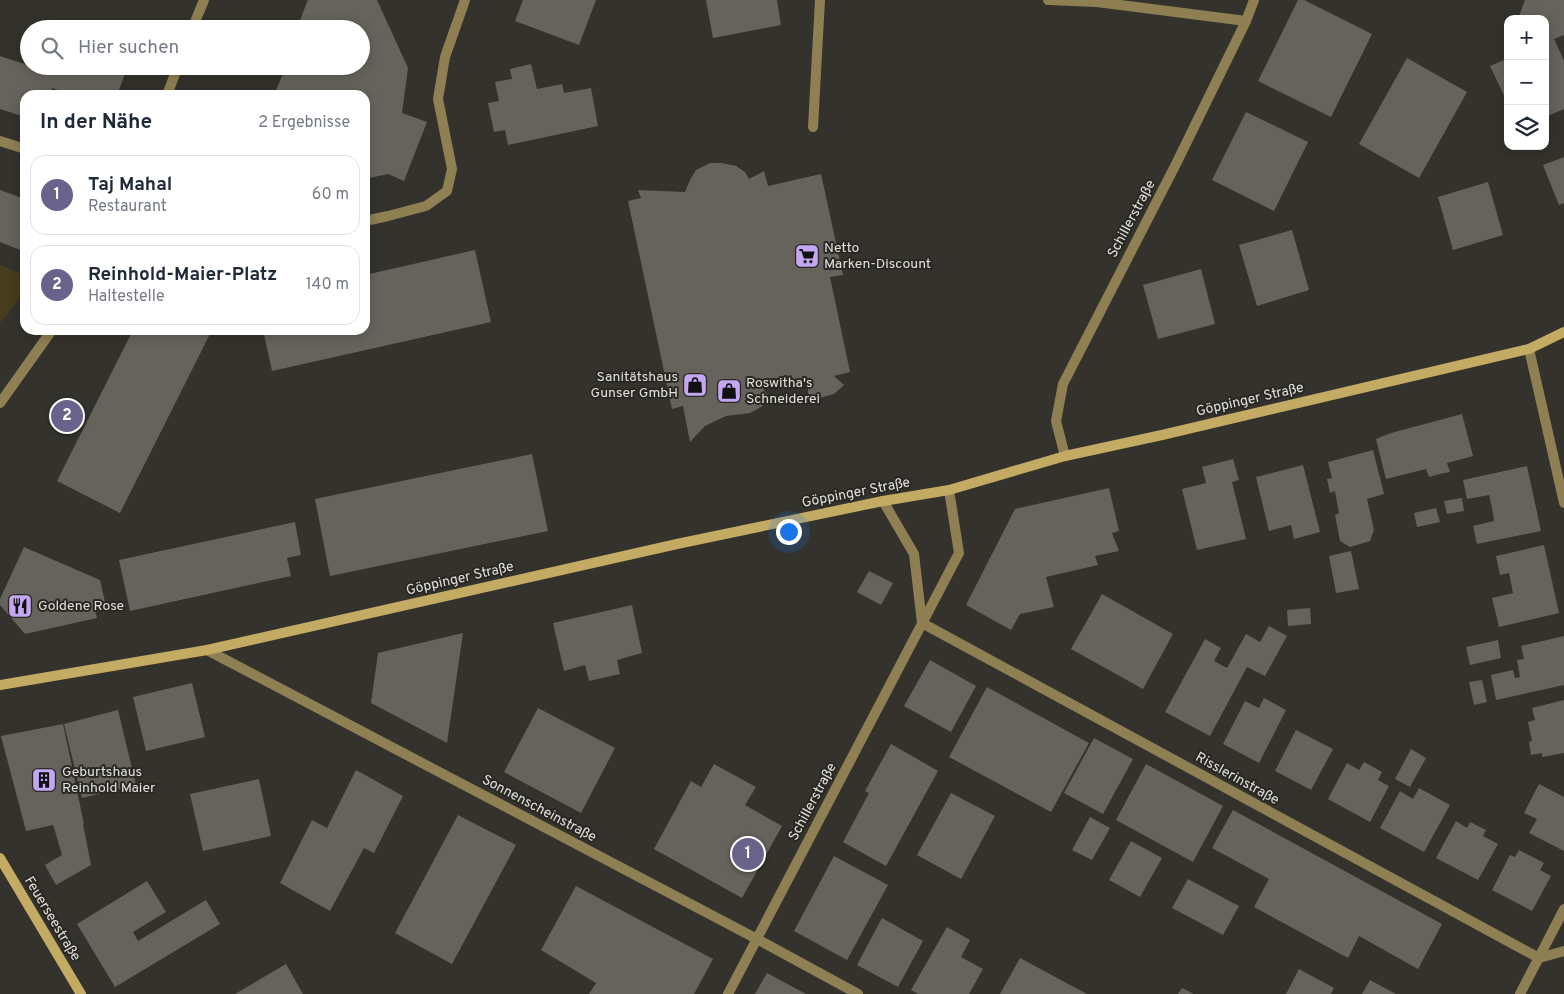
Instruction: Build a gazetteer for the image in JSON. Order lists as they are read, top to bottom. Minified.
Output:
{"streets":{"main road":["Göppinger Straße","Feuerseestraße"],"street":["Schillerstraße","Risslerinstraße","Sonnenscheinstraße"]},"crossings":[["Schillerstraße","Göppinger Straße"],["Schillerstraße","Risslerinstraße"],["Schillerstraße","Sonnenscheinstraße"],["Göppinger Straße","Sonnenscheinstraße"]],"places":{"supermarket":["Netto Marken-Discount"],"shop":["Sanitätshaus Gunser GmbH","Roswitha's Schneiderei"],"restaurant":["Goldene Rose"],"building":["Geburtshaus Reinhold Maier"]},"page":{"map_buttons":["+","−"],"search":"Hier suchen","heading":["In der Nähe","2 Ergebnisse"],"list":[{"mark":"1","name":"Taj Mahal","note":"Restaurant","value":"60 m"},{"mark":"2","name":"Reinhold-Maier-Platz","note":"Haltestelle","value":"140 m"}],"pins":["2","1"]}}
